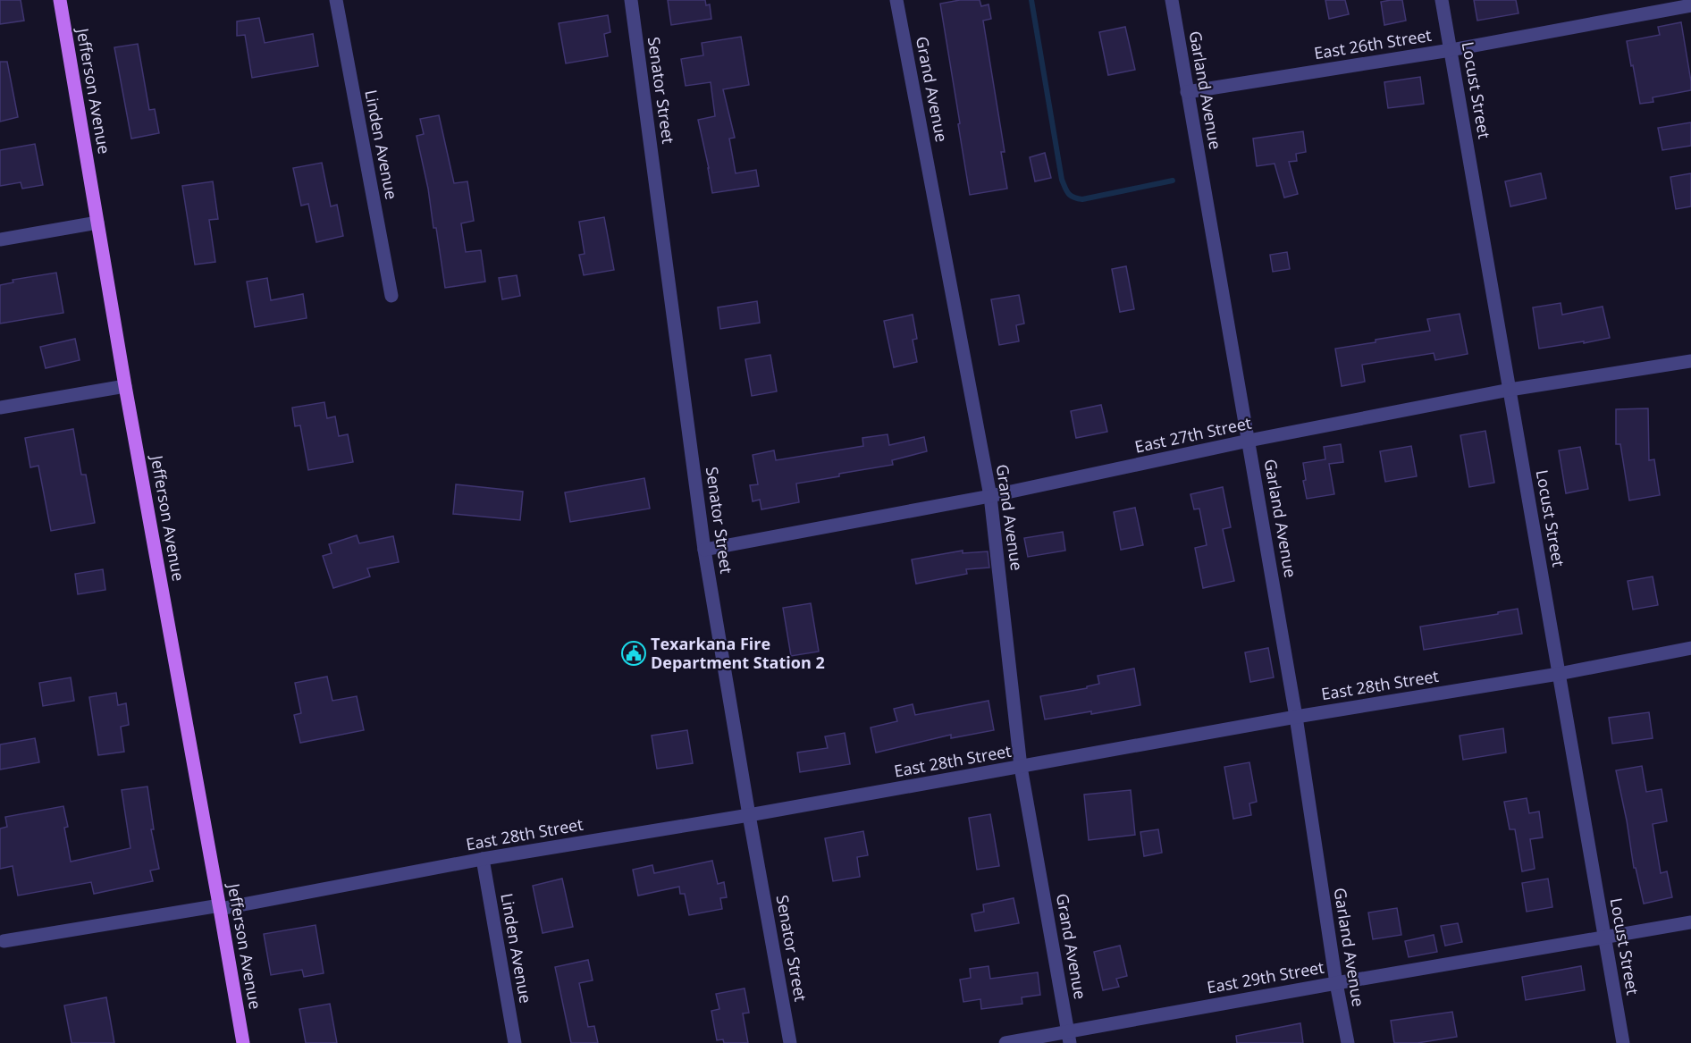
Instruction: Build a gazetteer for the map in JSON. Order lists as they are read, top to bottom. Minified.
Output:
{"streets":{"main road":["Jefferson Avenue"],"street":["East 26th Street","Grand Avenue","Senator Street","Garland Avenue","Locust Street","Linden Avenue","East 27th Street","East 28th Street","East 29th Street"]},"crossings":[["East 26th Street","Garland Avenue"],["East 26th Street","Locust Street"],["Grand Avenue","East 27th Street"],["Grand Avenue","East 28th Street"],["Grand Avenue","East 29th Street"],["Senator Street","East 27th Street"],["Senator Street","East 28th Street"],["Garland Avenue","East 27th Street"],["Garland Avenue","East 28th Street"],["Garland Avenue","East 29th Street"],["Locust Street","East 27th Street"],["Locust Street","East 28th Street"],["Locust Street","East 29th Street"],["Jefferson Avenue","East 28th Street"],["Linden Avenue","East 28th Street"]],"places":{"public building":["Texarkana Fire Department Station 2"]}}
